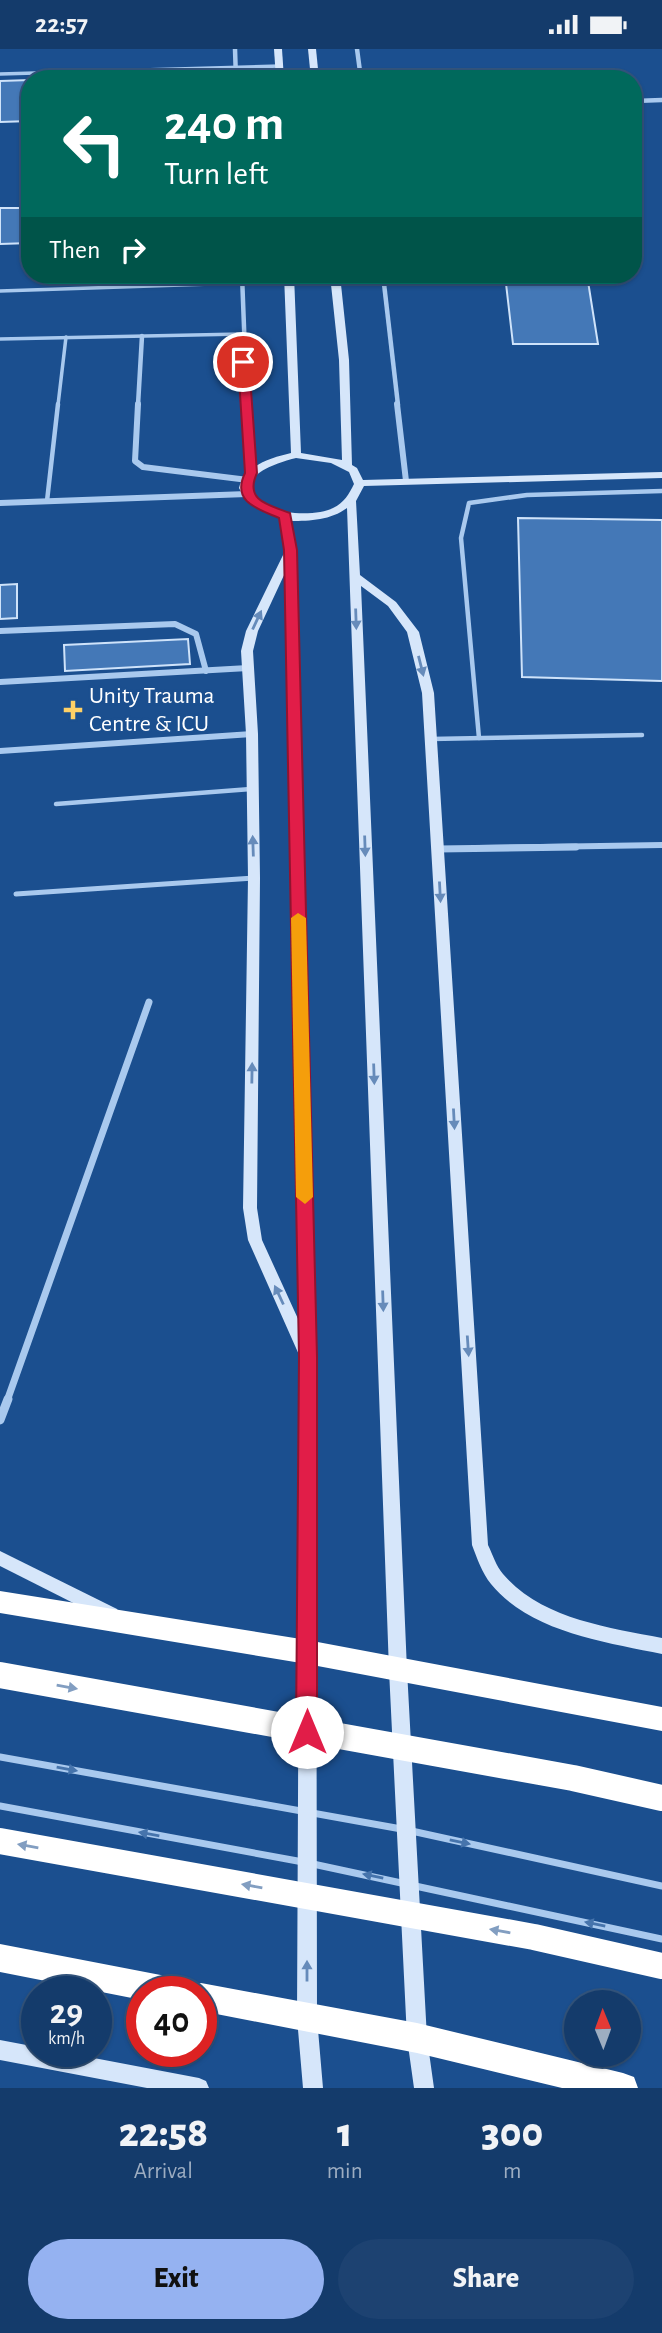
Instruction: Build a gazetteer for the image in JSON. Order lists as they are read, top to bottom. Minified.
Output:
{"places":{"health":["Unity Trauma Centre & ICU"]},"north":"top","page":{"status":"22:57","turn":["240 m","Turn left"],"then":"Then","speed":"29 km/h","limit":"40","eta":["22:58","Arrival","1","min","300","m"],"buttons":["Exit","Share"]}}
